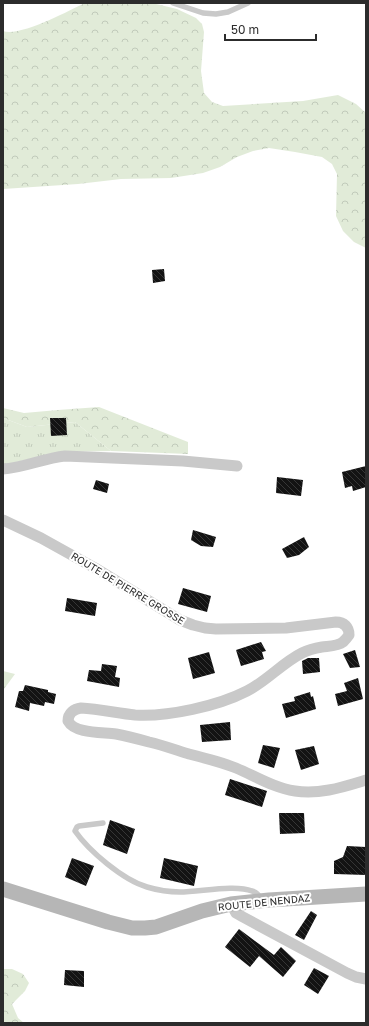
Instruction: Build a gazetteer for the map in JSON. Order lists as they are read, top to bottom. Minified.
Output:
{"streets":{"main road":["ROUTE DE NENDAZ"],"street":["ROUTE DE PIERRE GROSSE"]},"scale_bar":"50 m"}
